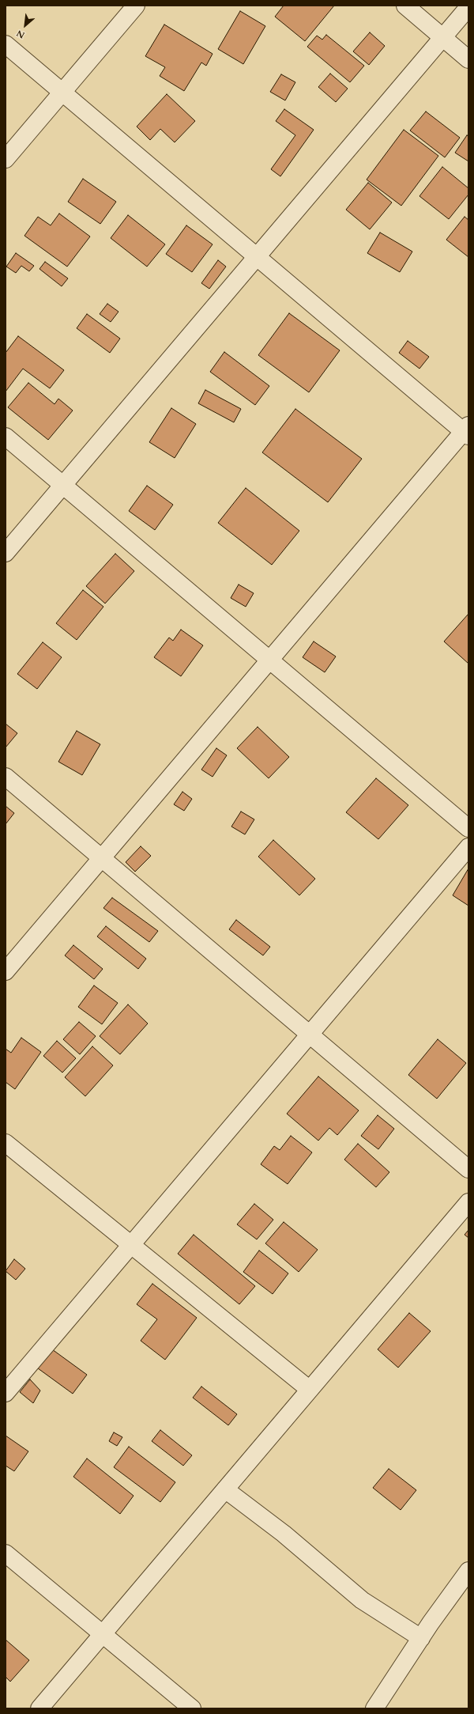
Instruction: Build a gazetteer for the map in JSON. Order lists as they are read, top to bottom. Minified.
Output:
{"north":"bottom left"}
